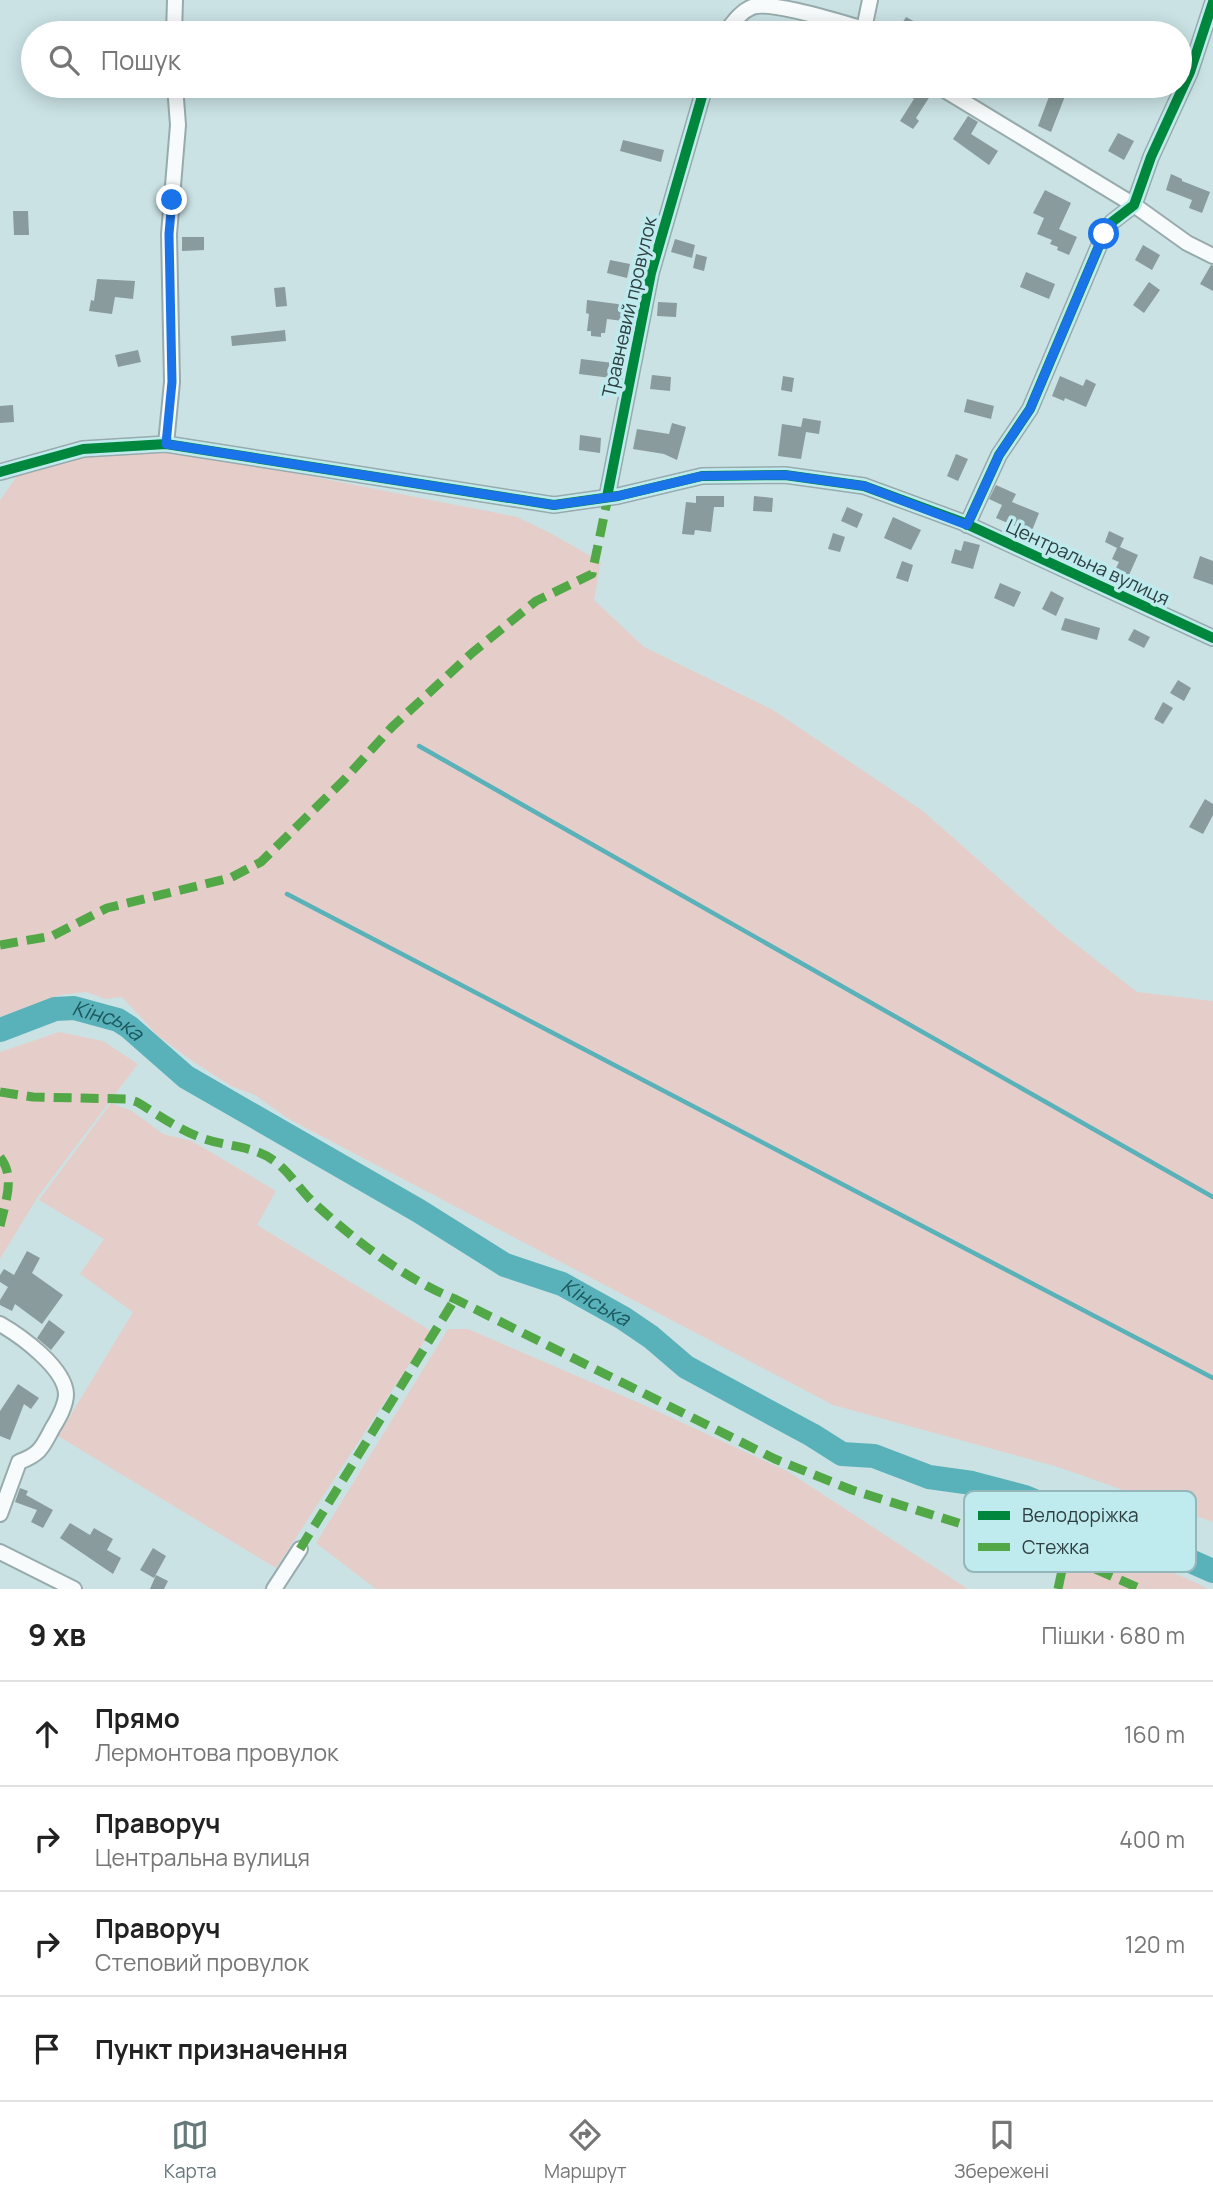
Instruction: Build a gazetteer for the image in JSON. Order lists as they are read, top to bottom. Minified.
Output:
{"streets":{"street":["Травневий провулок","Центральна вулиця"]},"crossings":[["Травневий провулок","Центральна вулиця"]],"water":["Кінська"],"legend":["Велодоріжка","Стежка"],"page":{"search":"Пошук","heading":["9 хв","Пішки · 680 m"],"list":[["Прямо","Лермонтова провулок","160 m"],["Праворуч","Центральна вулиця","400 m"],["Праворуч","Степовий провулок","120 m"],"Пункт призначення"],"nav":["Карта","Маршрут","Збережені"]}}
